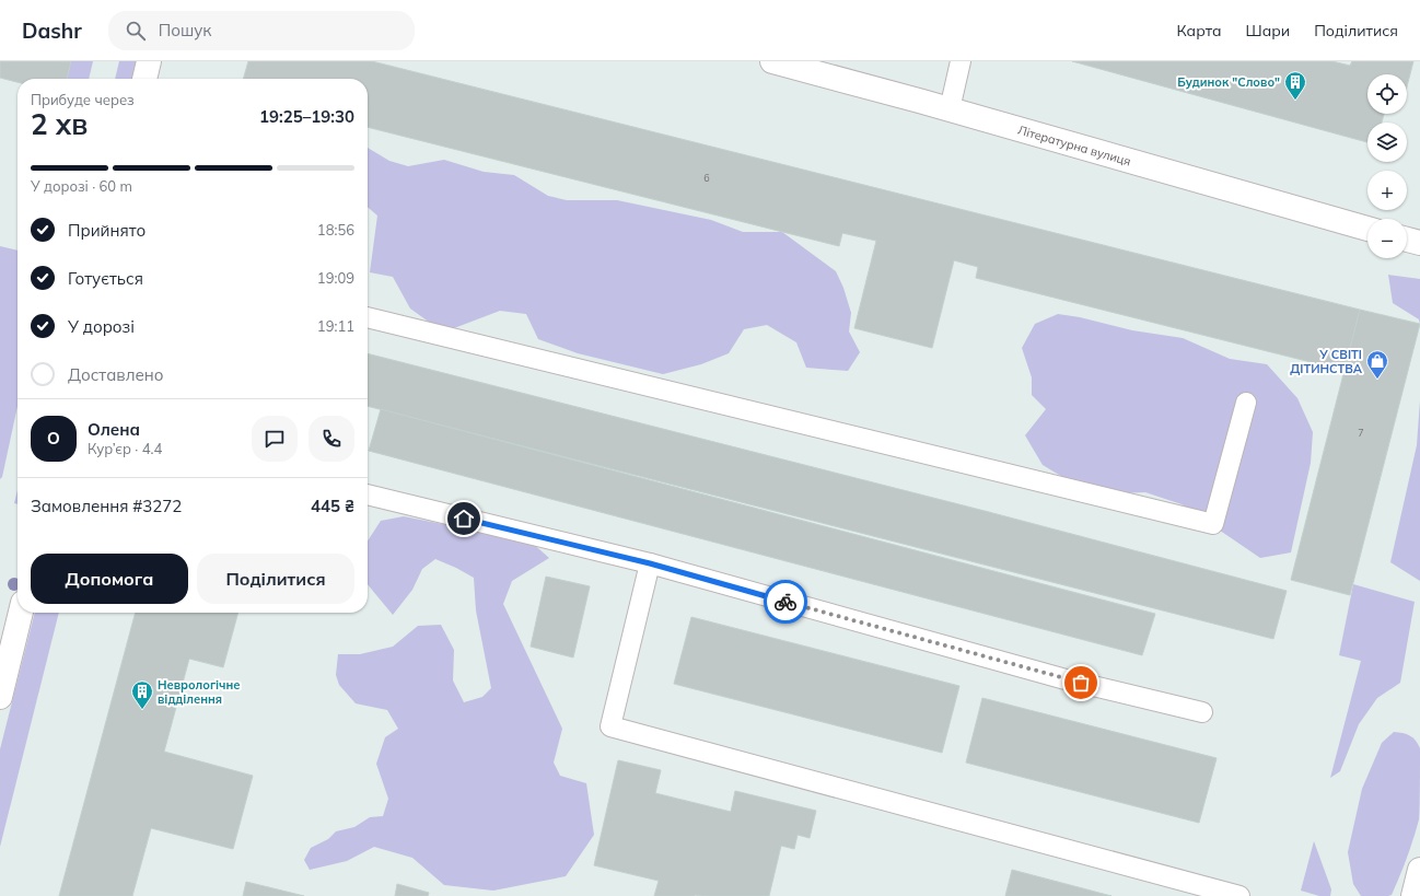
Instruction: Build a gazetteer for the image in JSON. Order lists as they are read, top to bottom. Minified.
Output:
{"streets":{"street":["Літературна вулиця"]},"places":{"building":["Будинок \"Слово\"","Неврологічне відділення"],"shop":["У СВІТІ ДІТИНСТВА"]},"house_numbers":["6","7"],"page":{"header":"Dashr","search":"Пошук","nav":["Карта","Шари","Поділитися"],"map_buttons":["+","−"],"heading":["2 хв","Прибуде через","19:25–19:30"],"panel":["Олена","Кур’єр · 4.4","Замовлення #3272","445 ₴"],"bar":"У дорозі · 60 m","list":[["Прийнято","18:56"],["Готується","19:09"],["У дорозі","19:11"],"Доставлено"],"round":"О","buttons":["Допомога","Поділитися"]}}
